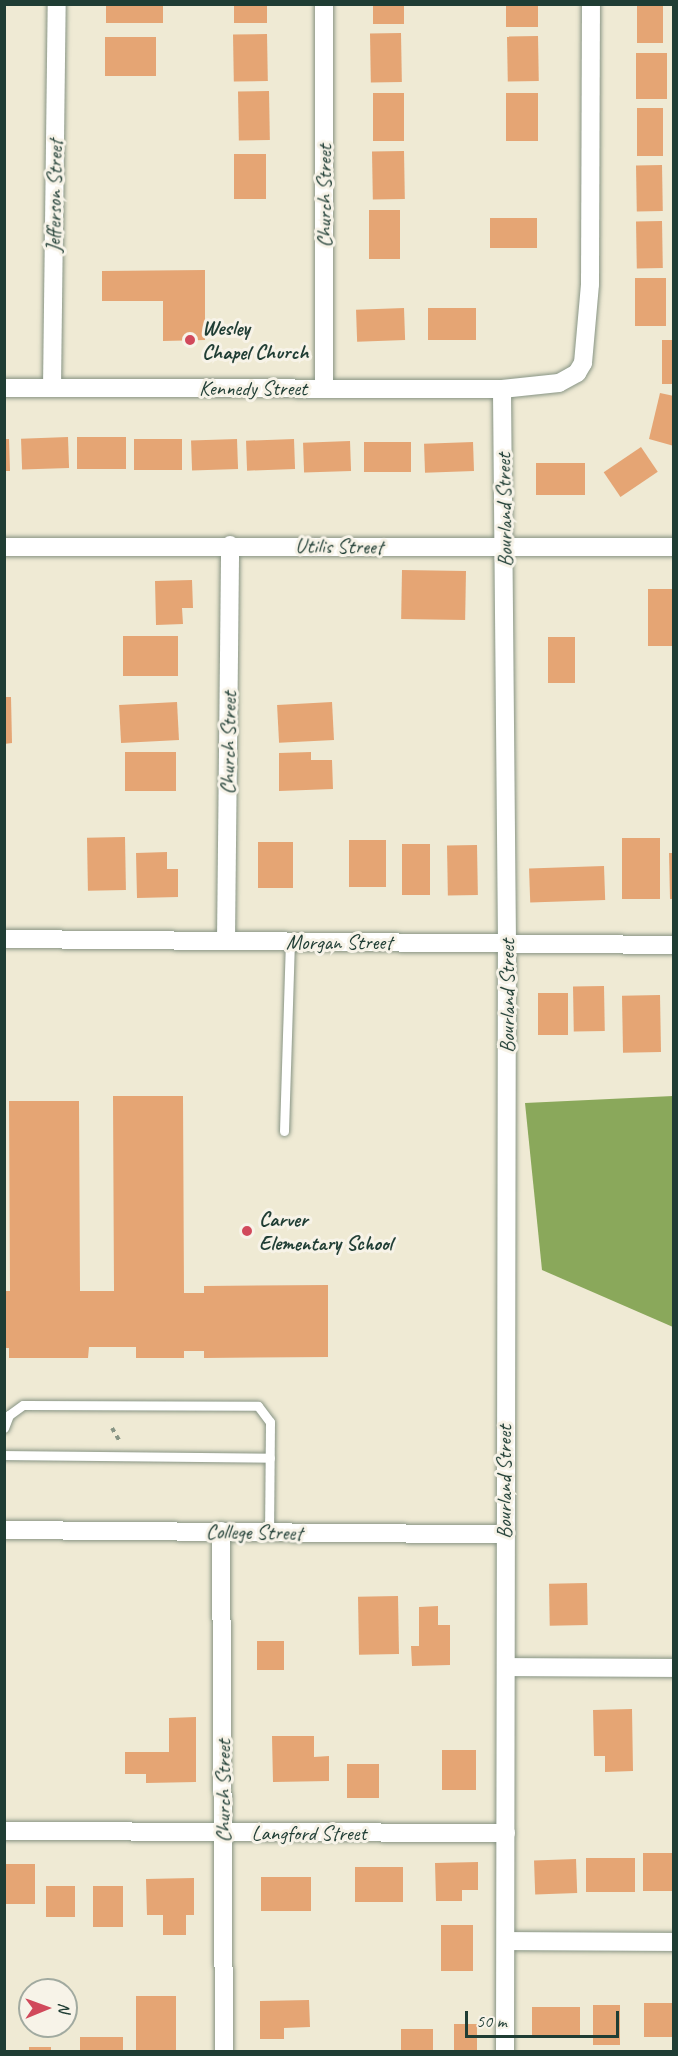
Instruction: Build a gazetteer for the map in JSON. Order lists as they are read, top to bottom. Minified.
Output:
{"streets":{"street":["Jefferson Street","Church Street","Kennedy Street","Bourland Street","Utilis Street","Morgan Street","College Street","Langford Street"]},"crossings":[["Jefferson Street","Kennedy Street"],["Church Street","Kennedy Street"],["Church Street","Utilis Street"],["Church Street","Morgan Street"],["Church Street","College Street"],["Church Street","Langford Street"],["Kennedy Street","Bourland Street"],["Bourland Street","Utilis Street"],["Bourland Street","Morgan Street"],["Bourland Street","College Street"],["Bourland Street","Langford Street"]],"places":["Wesley Chapel Church","Carver Elementary School"],"scale_bar":"50 m","north":"right"}
